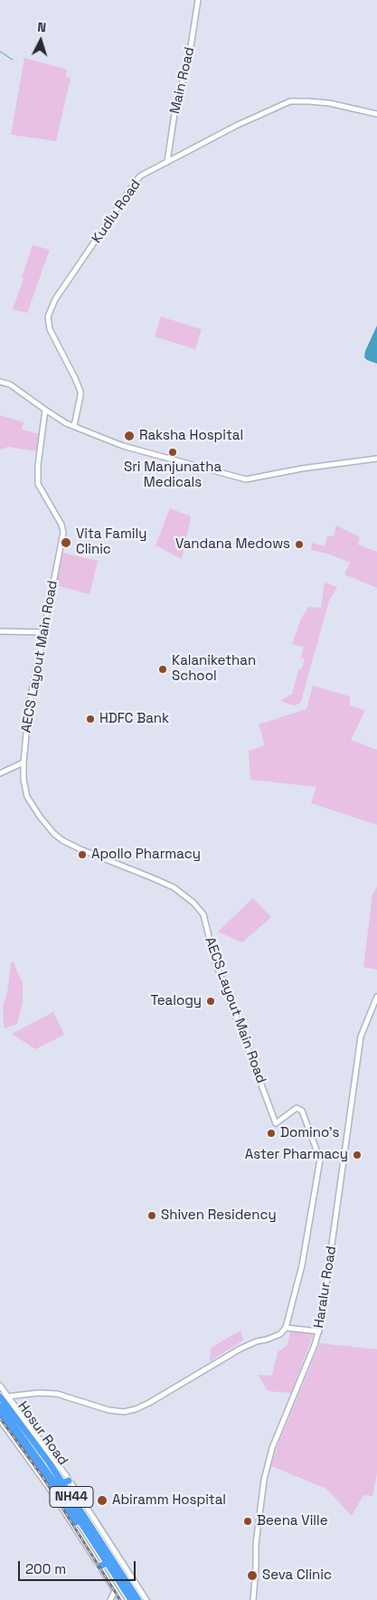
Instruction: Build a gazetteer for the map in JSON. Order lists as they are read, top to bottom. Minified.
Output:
{"streets":{"highway":["Hosur Road","NH44"],"street":["Main Road","Kudlu Road","AECS Layout Main Road","Haralur Road"]},"crossings":[["Main Road","Kudlu Road"]],"places":["Raksha Hospital","Sri Manjunatha Medicals","Vita Family Clinic","Vandana Medows","Kalanikethan School","HDFC Bank","Apollo Pharmacy","Tealogy","Domino's","Aster Pharmacy","Shiven Residency","Abiramm Hospital","Beena Ville","Seva Clinic"],"scale_bar":"200 m","north":"top"}
